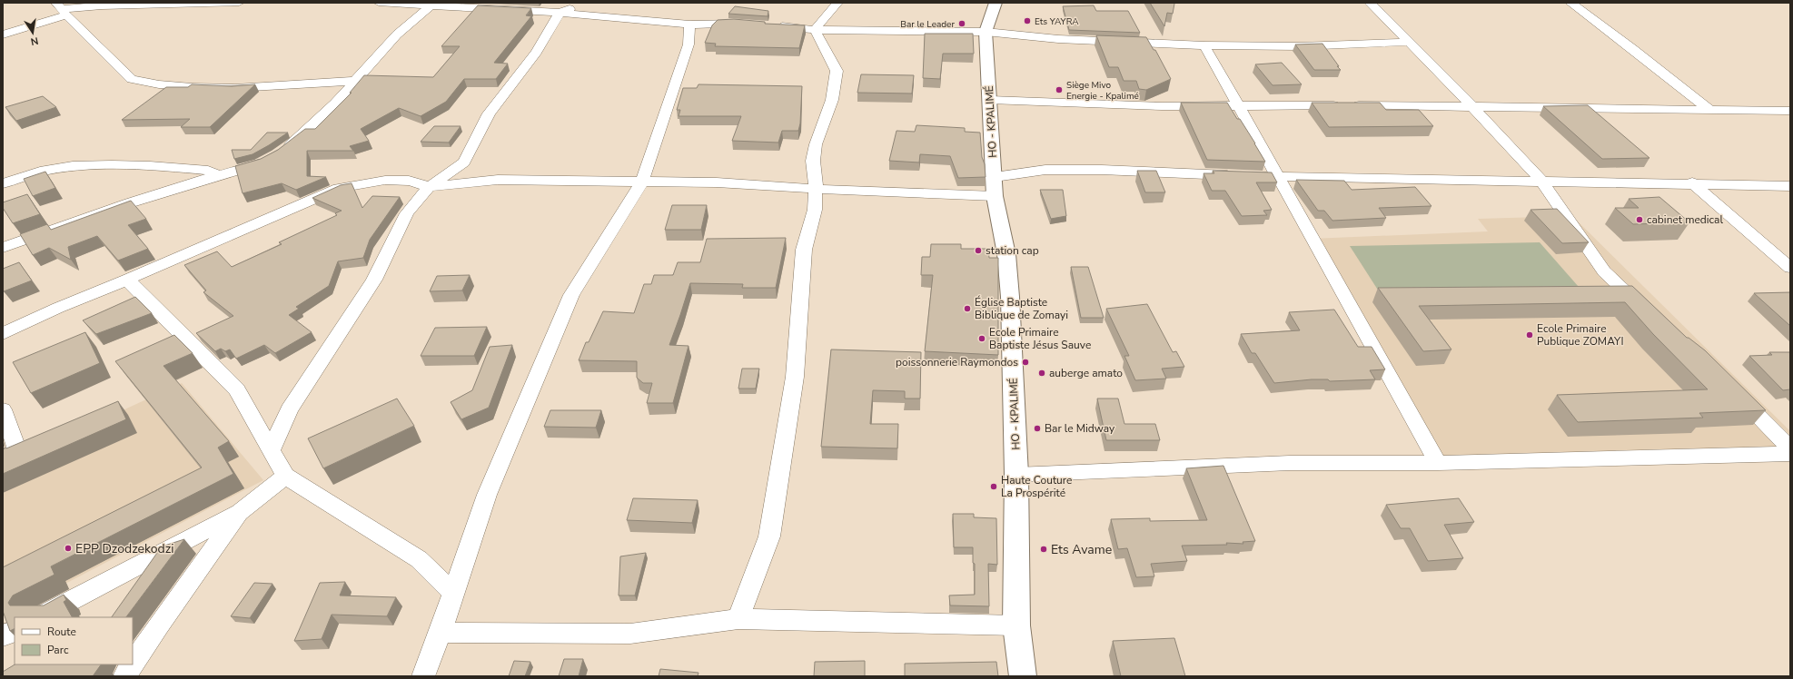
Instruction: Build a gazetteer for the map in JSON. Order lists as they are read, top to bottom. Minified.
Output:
{"streets":{"main road":["HO - KPALIMÉ"]},"places":["Ets YAYRA","Bar le Leader","Siège Mivo Energie - Kpalimé","cabinet medical","station cap","Église Baptiste Biblique de Zomayi","Ecole Primaire Publique ZOMAYI","Ecole Primaire Baptiste Jésus Sauve","poissonnerie Raymondos","auberge amato","Bar le Midway","Haute Couture La Prospérité","EPP Dzodzekodzi","Ets Avame"],"legend":["Route","Parc"],"north":"bottom"}
